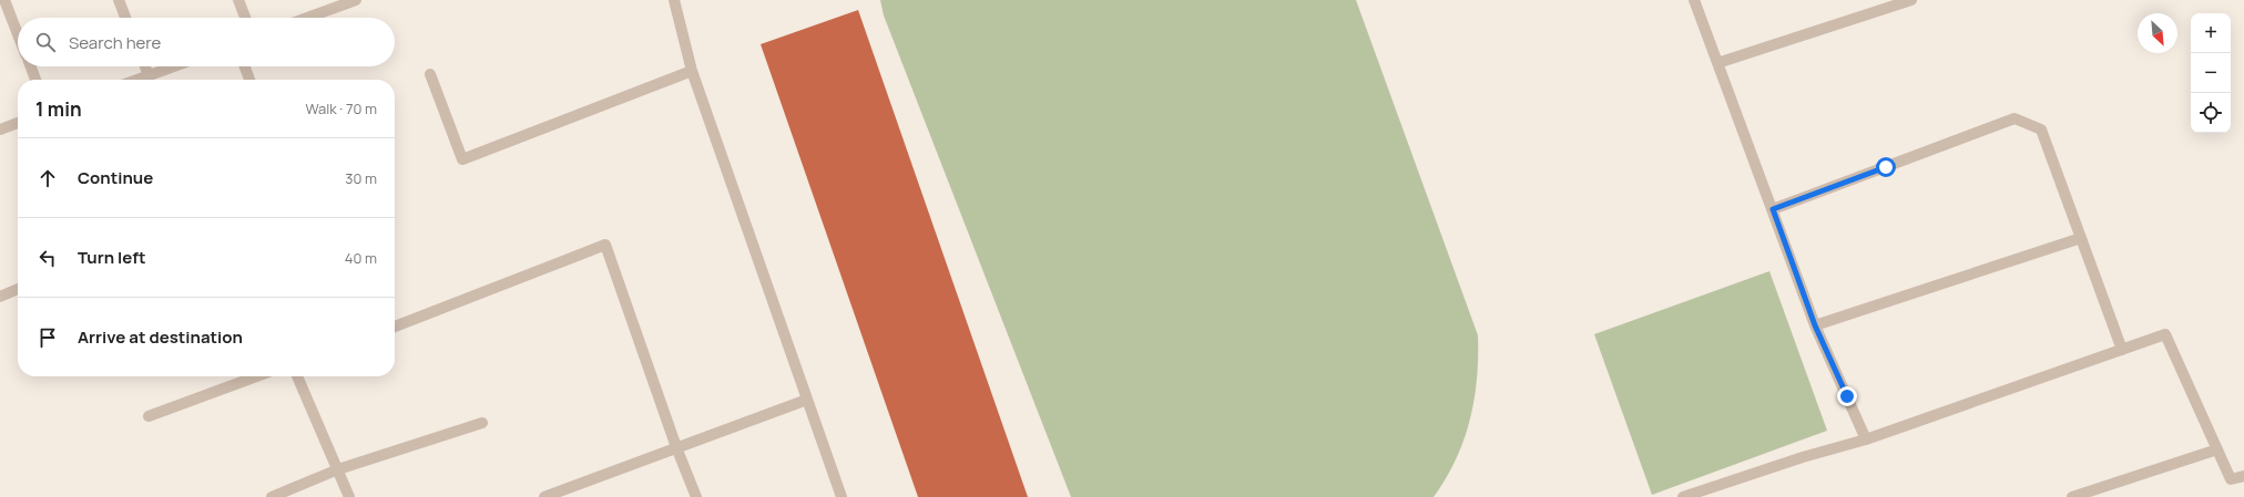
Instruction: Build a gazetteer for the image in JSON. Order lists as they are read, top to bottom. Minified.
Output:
{"north":"bottom right","page":{"map_buttons":["+","−"],"search":"Search here","heading":["1 min","Walk · 70 m"],"list":[["Continue","30 m"],["Turn left","40 m"],"Arrive at destination"]}}
